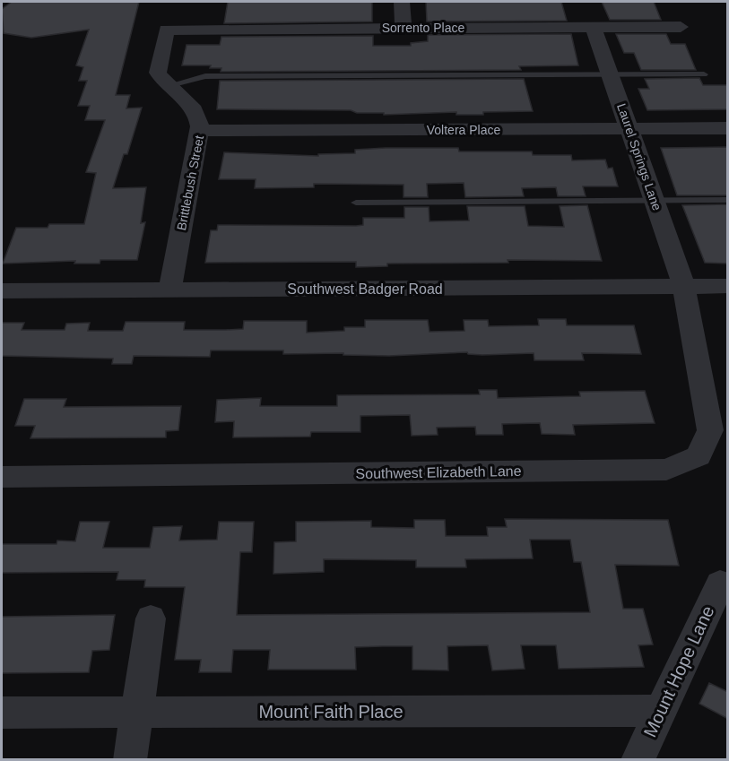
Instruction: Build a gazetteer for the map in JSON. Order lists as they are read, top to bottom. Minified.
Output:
{"streets":{"street":["Sorrento Place","Voltera Place","Laurel Springs Lane","Brittlebush Street","Southwest Badger Road","Southwest Elizabeth Lane","Mount Hope Lane","Mount Faith Place"]},"crossings":[["Sorrento Place","Laurel Springs Lane"],["Sorrento Place","Brittlebush Street"],["Voltera Place","Laurel Springs Lane"],["Voltera Place","Brittlebush Street"],["Laurel Springs Lane","Southwest Badger Road"],["Laurel Springs Lane","Southwest Elizabeth Lane"],["Brittlebush Street","Southwest Badger Road"],["Southwest Badger Road","Southwest Elizabeth Lane"],["Mount Hope Lane","Mount Faith Place"]]}
